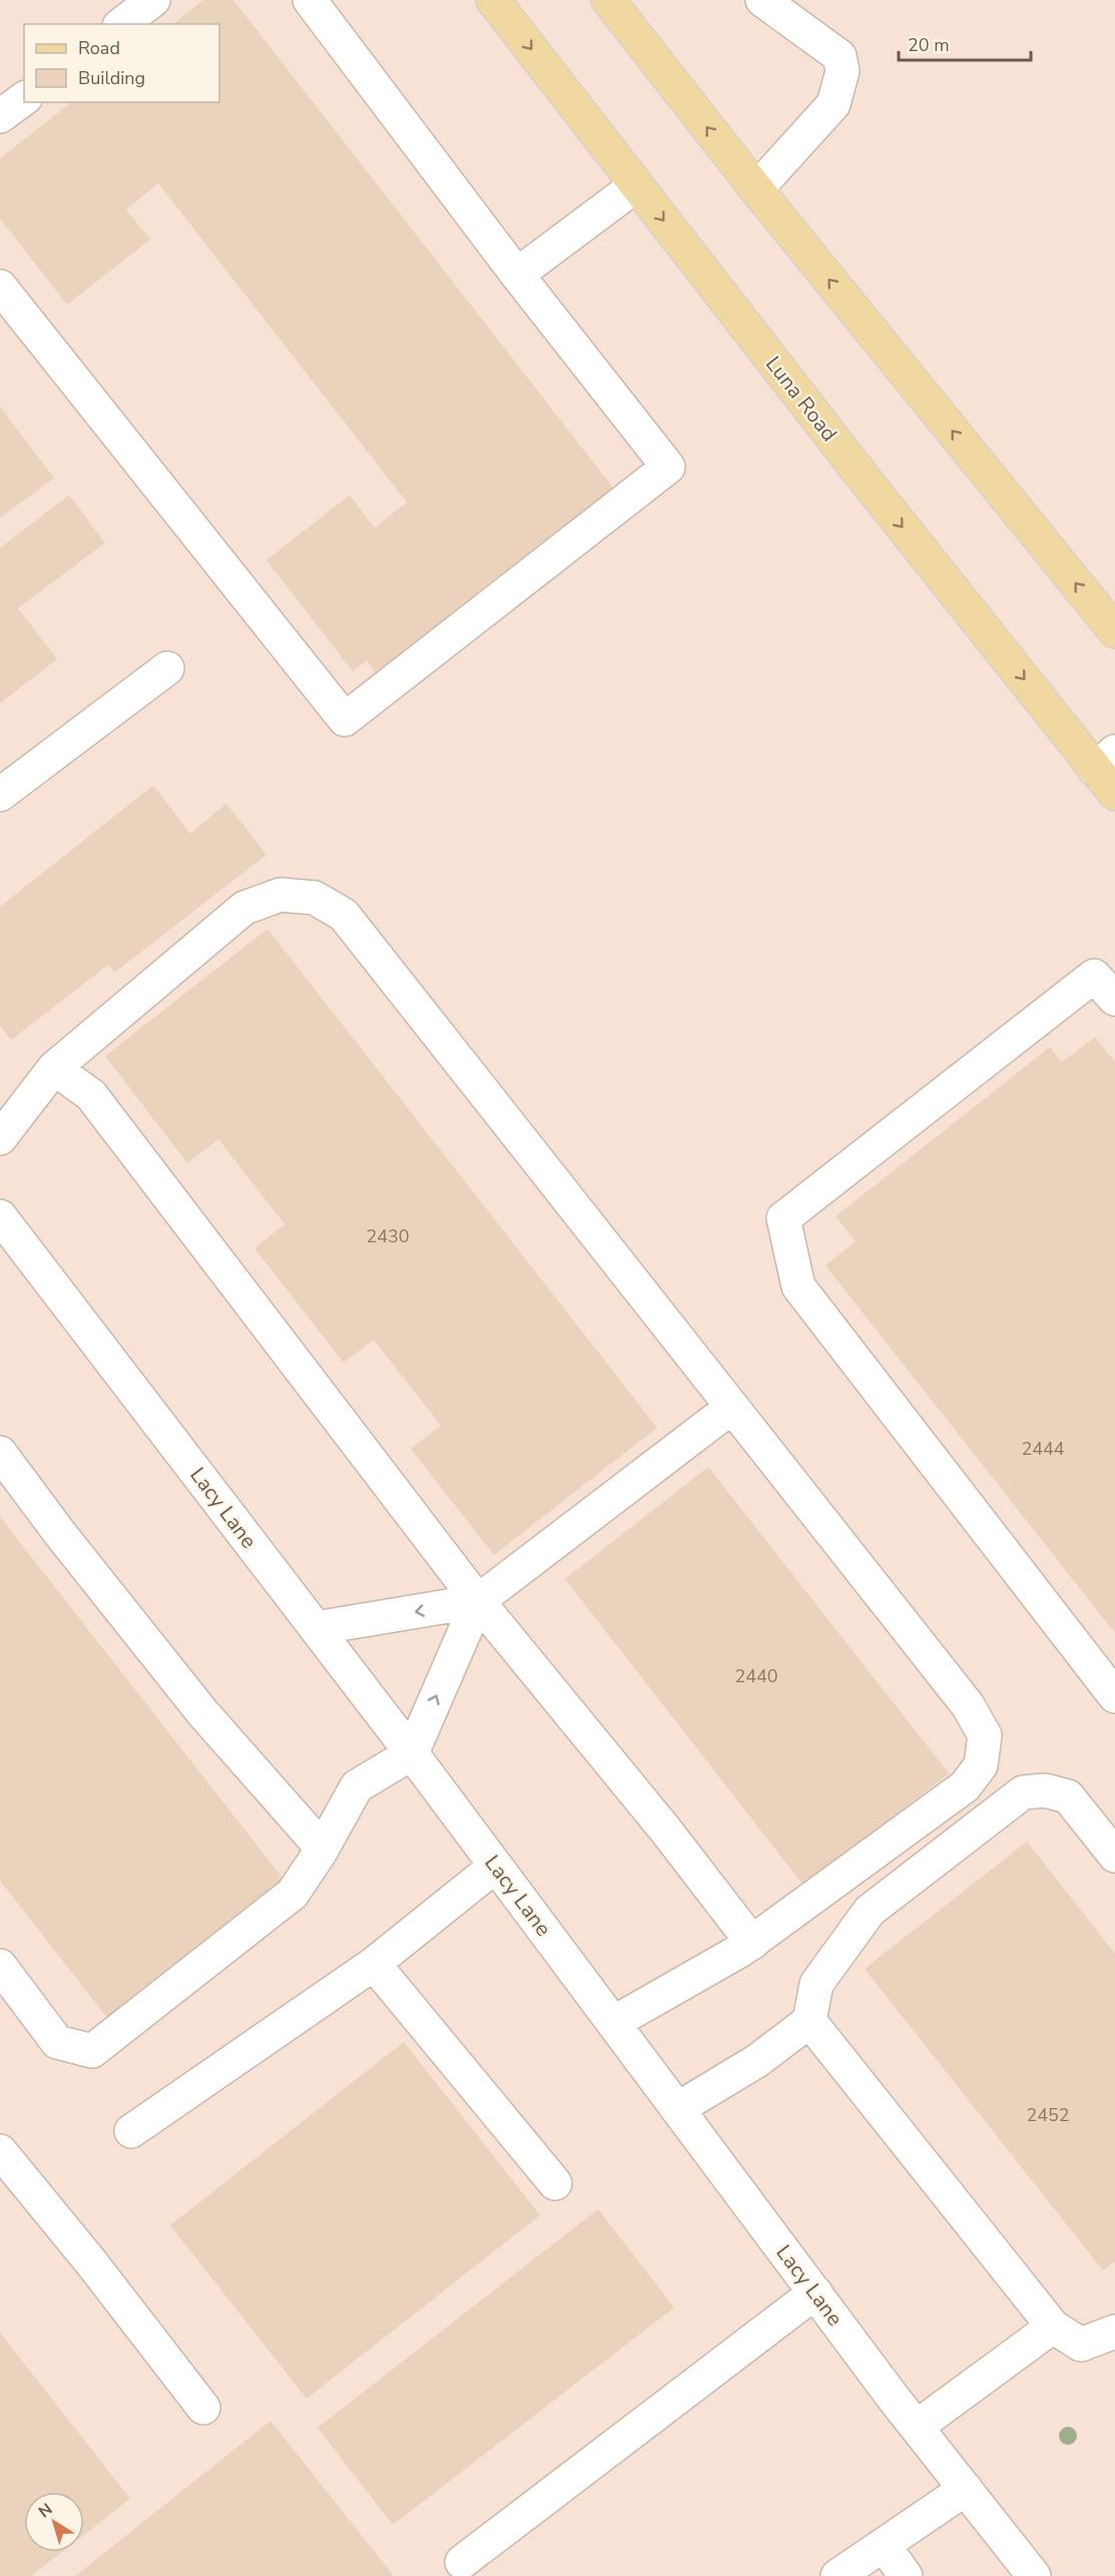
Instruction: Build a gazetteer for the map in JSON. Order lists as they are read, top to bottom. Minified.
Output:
{"streets":{"main road":["Luna Road"],"street":["Lacy Lane"]},"house_numbers":["2430","2444","2440","2452"],"legend":["Road","Building"],"scale_bar":"20 m","north":"top left"}
